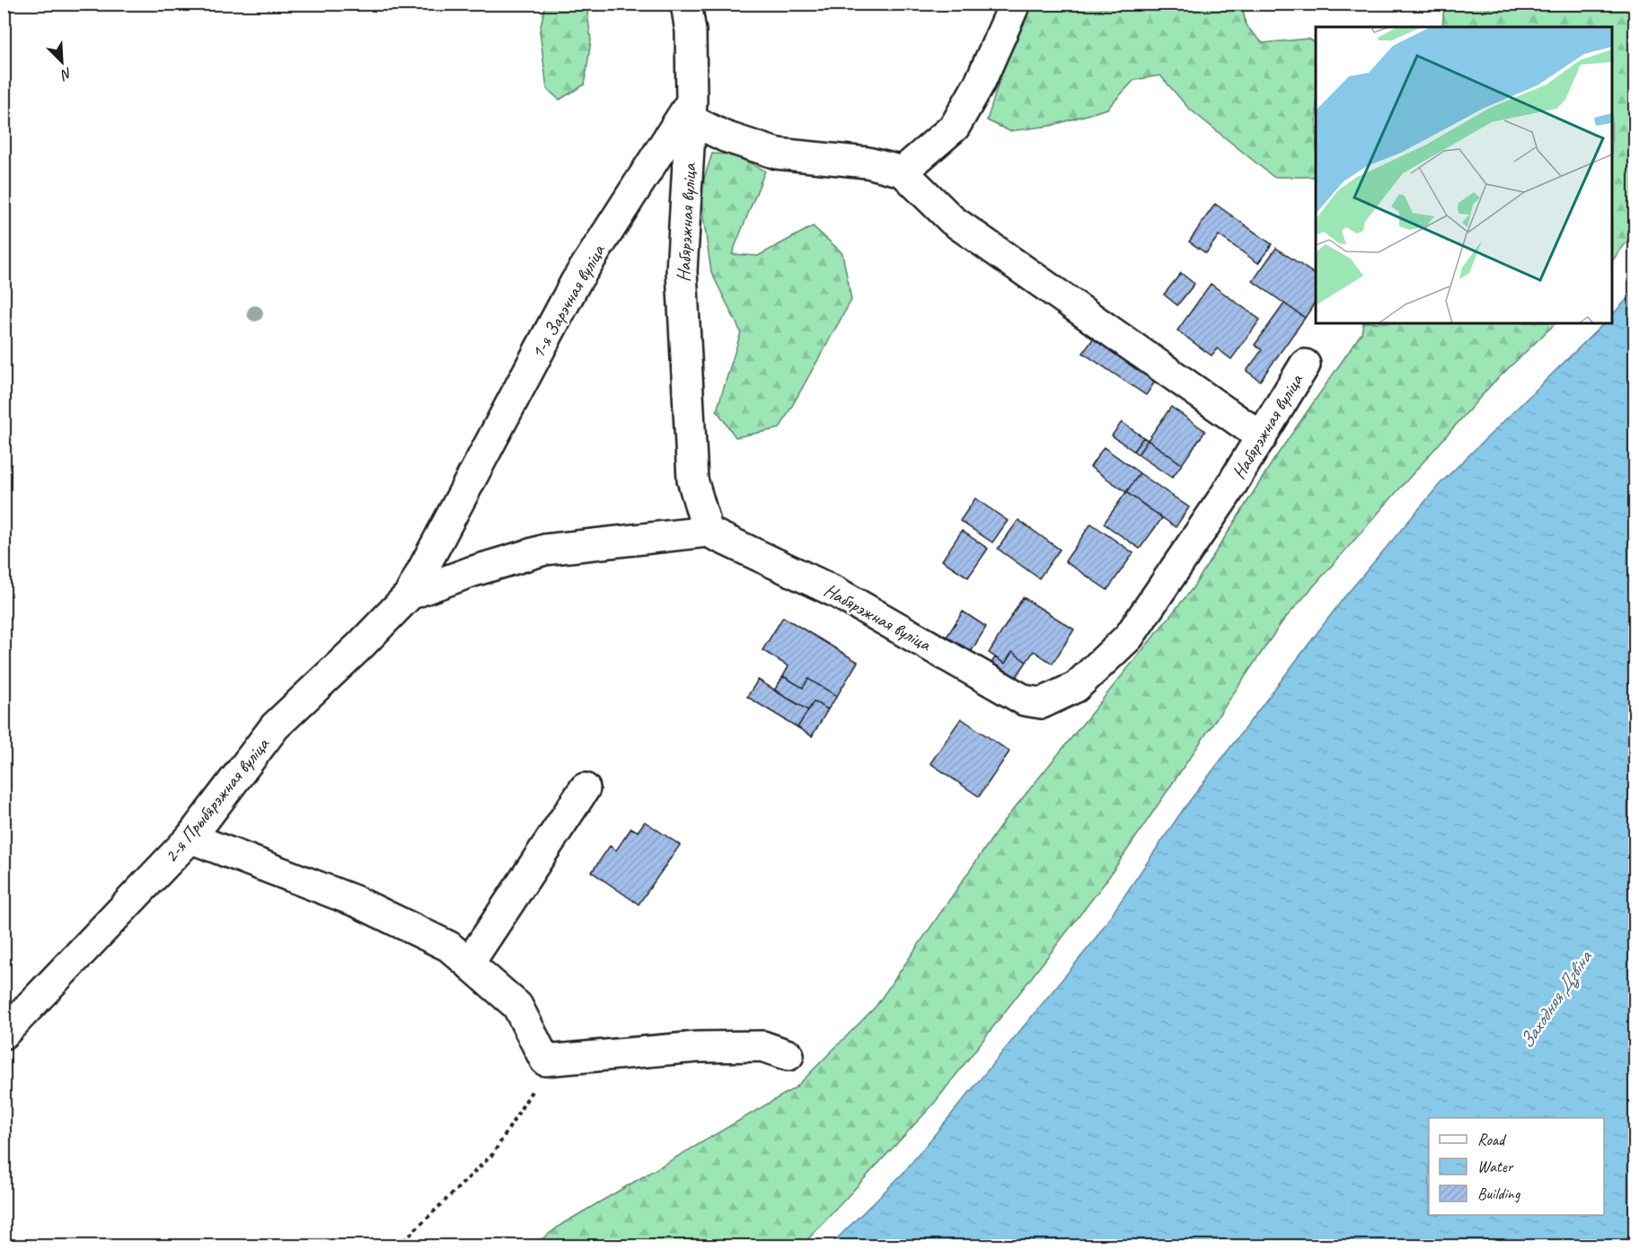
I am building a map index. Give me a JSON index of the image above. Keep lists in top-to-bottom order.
{
  "streets": {
    "street": ["Набярэжная вуліца", "1-я Зарэчная вуліца", "2-я Прыбярэжная вуліца"]
  },
  "crossings": [
    ["Набярэжная вуліца", "1-я Зарэчная вуліца"],
    ["1-я Зарэчная вуліца", "2-я Прыбярэжная вуліца"]
  ],
  "water": ["Заходняя Дзвіна"],
  "legend": ["Road", "Water", "Building"],
  "north": "bottom right"
}
